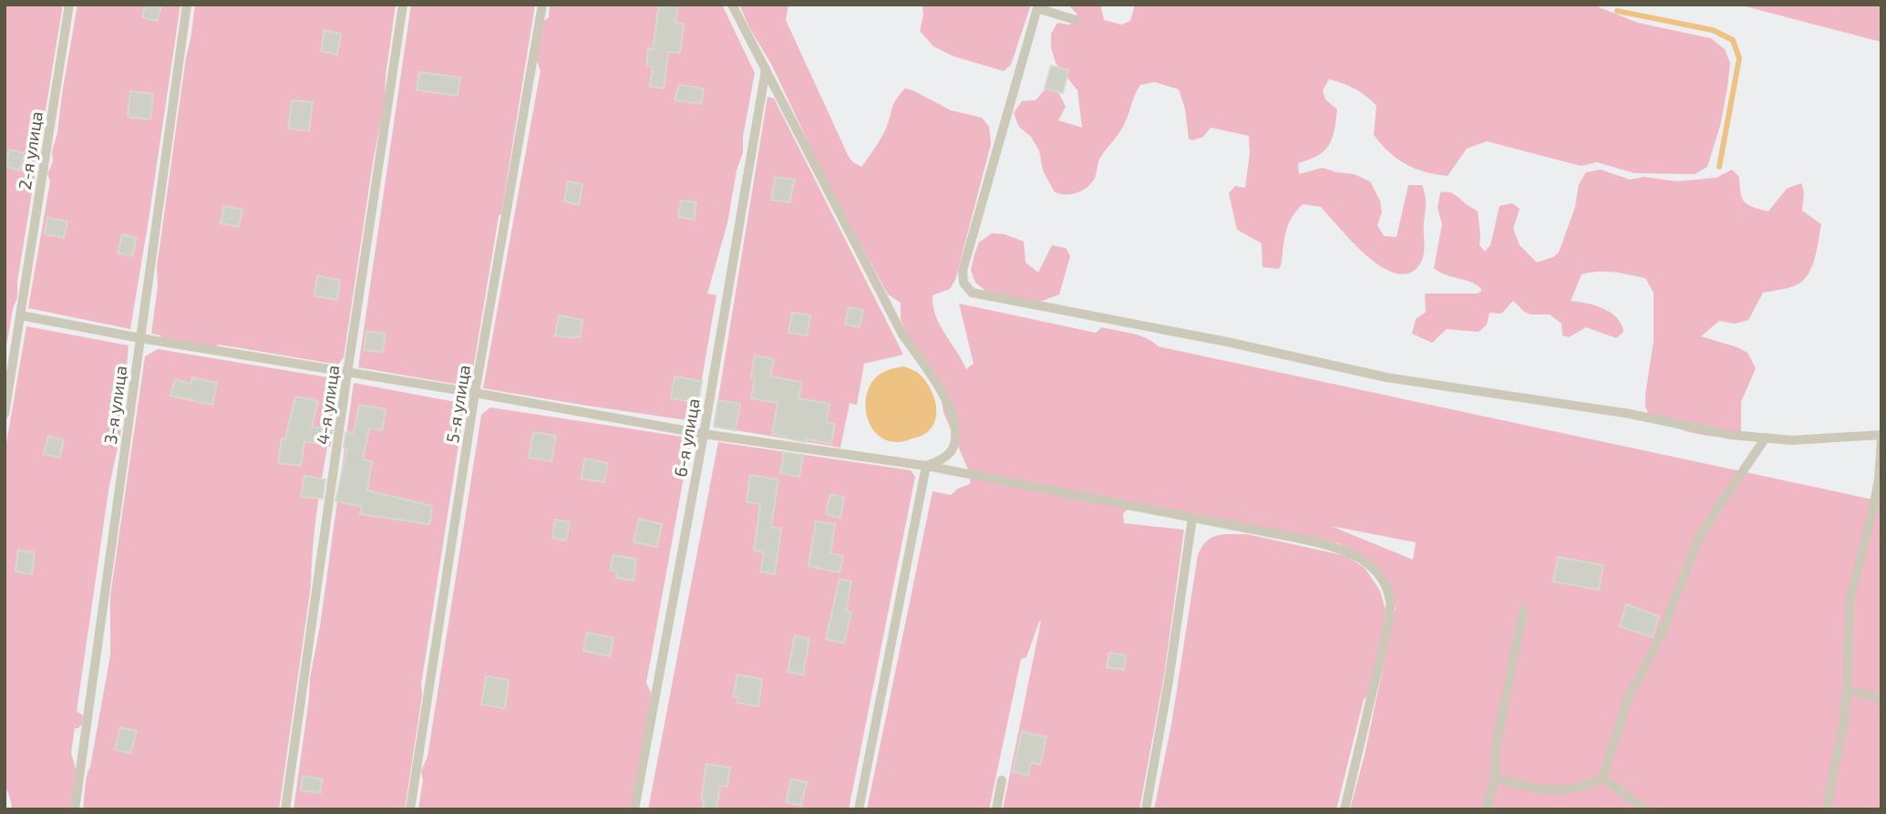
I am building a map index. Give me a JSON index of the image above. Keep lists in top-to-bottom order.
{
  "streets": {
    "lane": [
      "2-я улица",
      "5-я улица",
      "3-я улица",
      "4-я улица",
      "6-я улица"
    ]
  }
}
